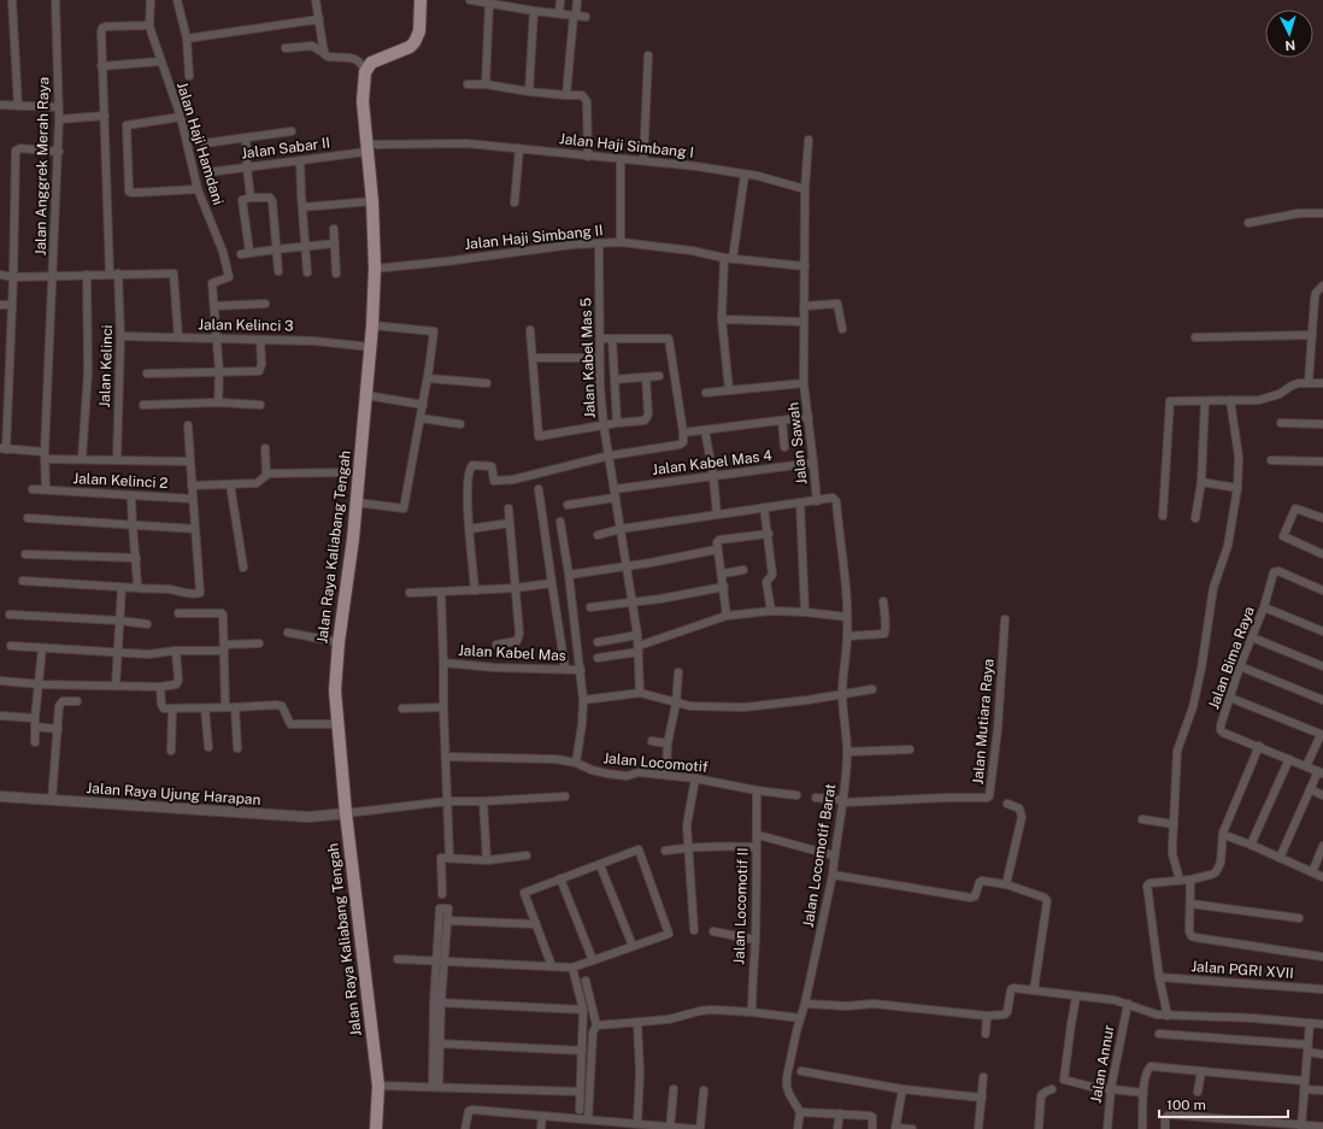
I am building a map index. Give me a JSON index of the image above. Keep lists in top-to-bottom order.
{
  "streets": {
    "main road": ["Jalan Raya Kaliabang Tengah"],
    "street": [
      "Jalan Haji Hamdani",
      "Jalan Haji Simbang I",
      "Jalan Sabar II",
      "Jalan Anggrek Merah Raya",
      "Jalan Haji Simbang II",
      "Jalan Kelinci 3",
      "Jalan Kabel Mas 5",
      "Jalan Kelinci",
      "Jalan Sawah",
      "Jalan Kabel Mas 4",
      "Jalan Kelinci 2",
      "Jalan Kabel Mas",
      "Jalan Bima Raya",
      "Jalan Mutiara Raya",
      "Jalan Locomotif",
      "Jalan Raya Ujung Harapan",
      "Jalan Locomotif Barat",
      "Jalan Locomotif II",
      "Jalan PGRI XVII",
      "Jalan Annur"
    ]
  },
  "crossings": [
    ["Jalan Haji Hamdani", "Jalan Kelinci 3"],
    ["Jalan Haji Simbang I", "Jalan Sabar II"],
    ["Jalan Haji Simbang I", "Jalan Raya Kaliabang Tengah"],
    ["Jalan Sabar II", "Jalan Raya Kaliabang Tengah"],
    ["Jalan Haji Simbang II", "Jalan Kabel Mas 5"],
    ["Jalan Haji Simbang II", "Jalan Raya Kaliabang Tengah"],
    ["Jalan Kelinci 3", "Jalan Kelinci"],
    ["Jalan Kelinci 3", "Jalan Raya Kaliabang Tengah"],
    ["Jalan Kabel Mas 5", "Jalan Kabel Mas 4"],
    ["Jalan Kabel Mas 5", "Jalan Locomotif Barat"],
    ["Jalan Sawah", "Jalan Kabel Mas 4"],
    ["Jalan Sawah", "Jalan Locomotif Barat"],
    ["Jalan Raya Kaliabang Tengah", "Jalan Raya Ujung Harapan"],
    ["Jalan Mutiara Raya", "Jalan Locomotif Barat"]
  ],
  "scale_bar": "100 m",
  "north": "bottom"
}
